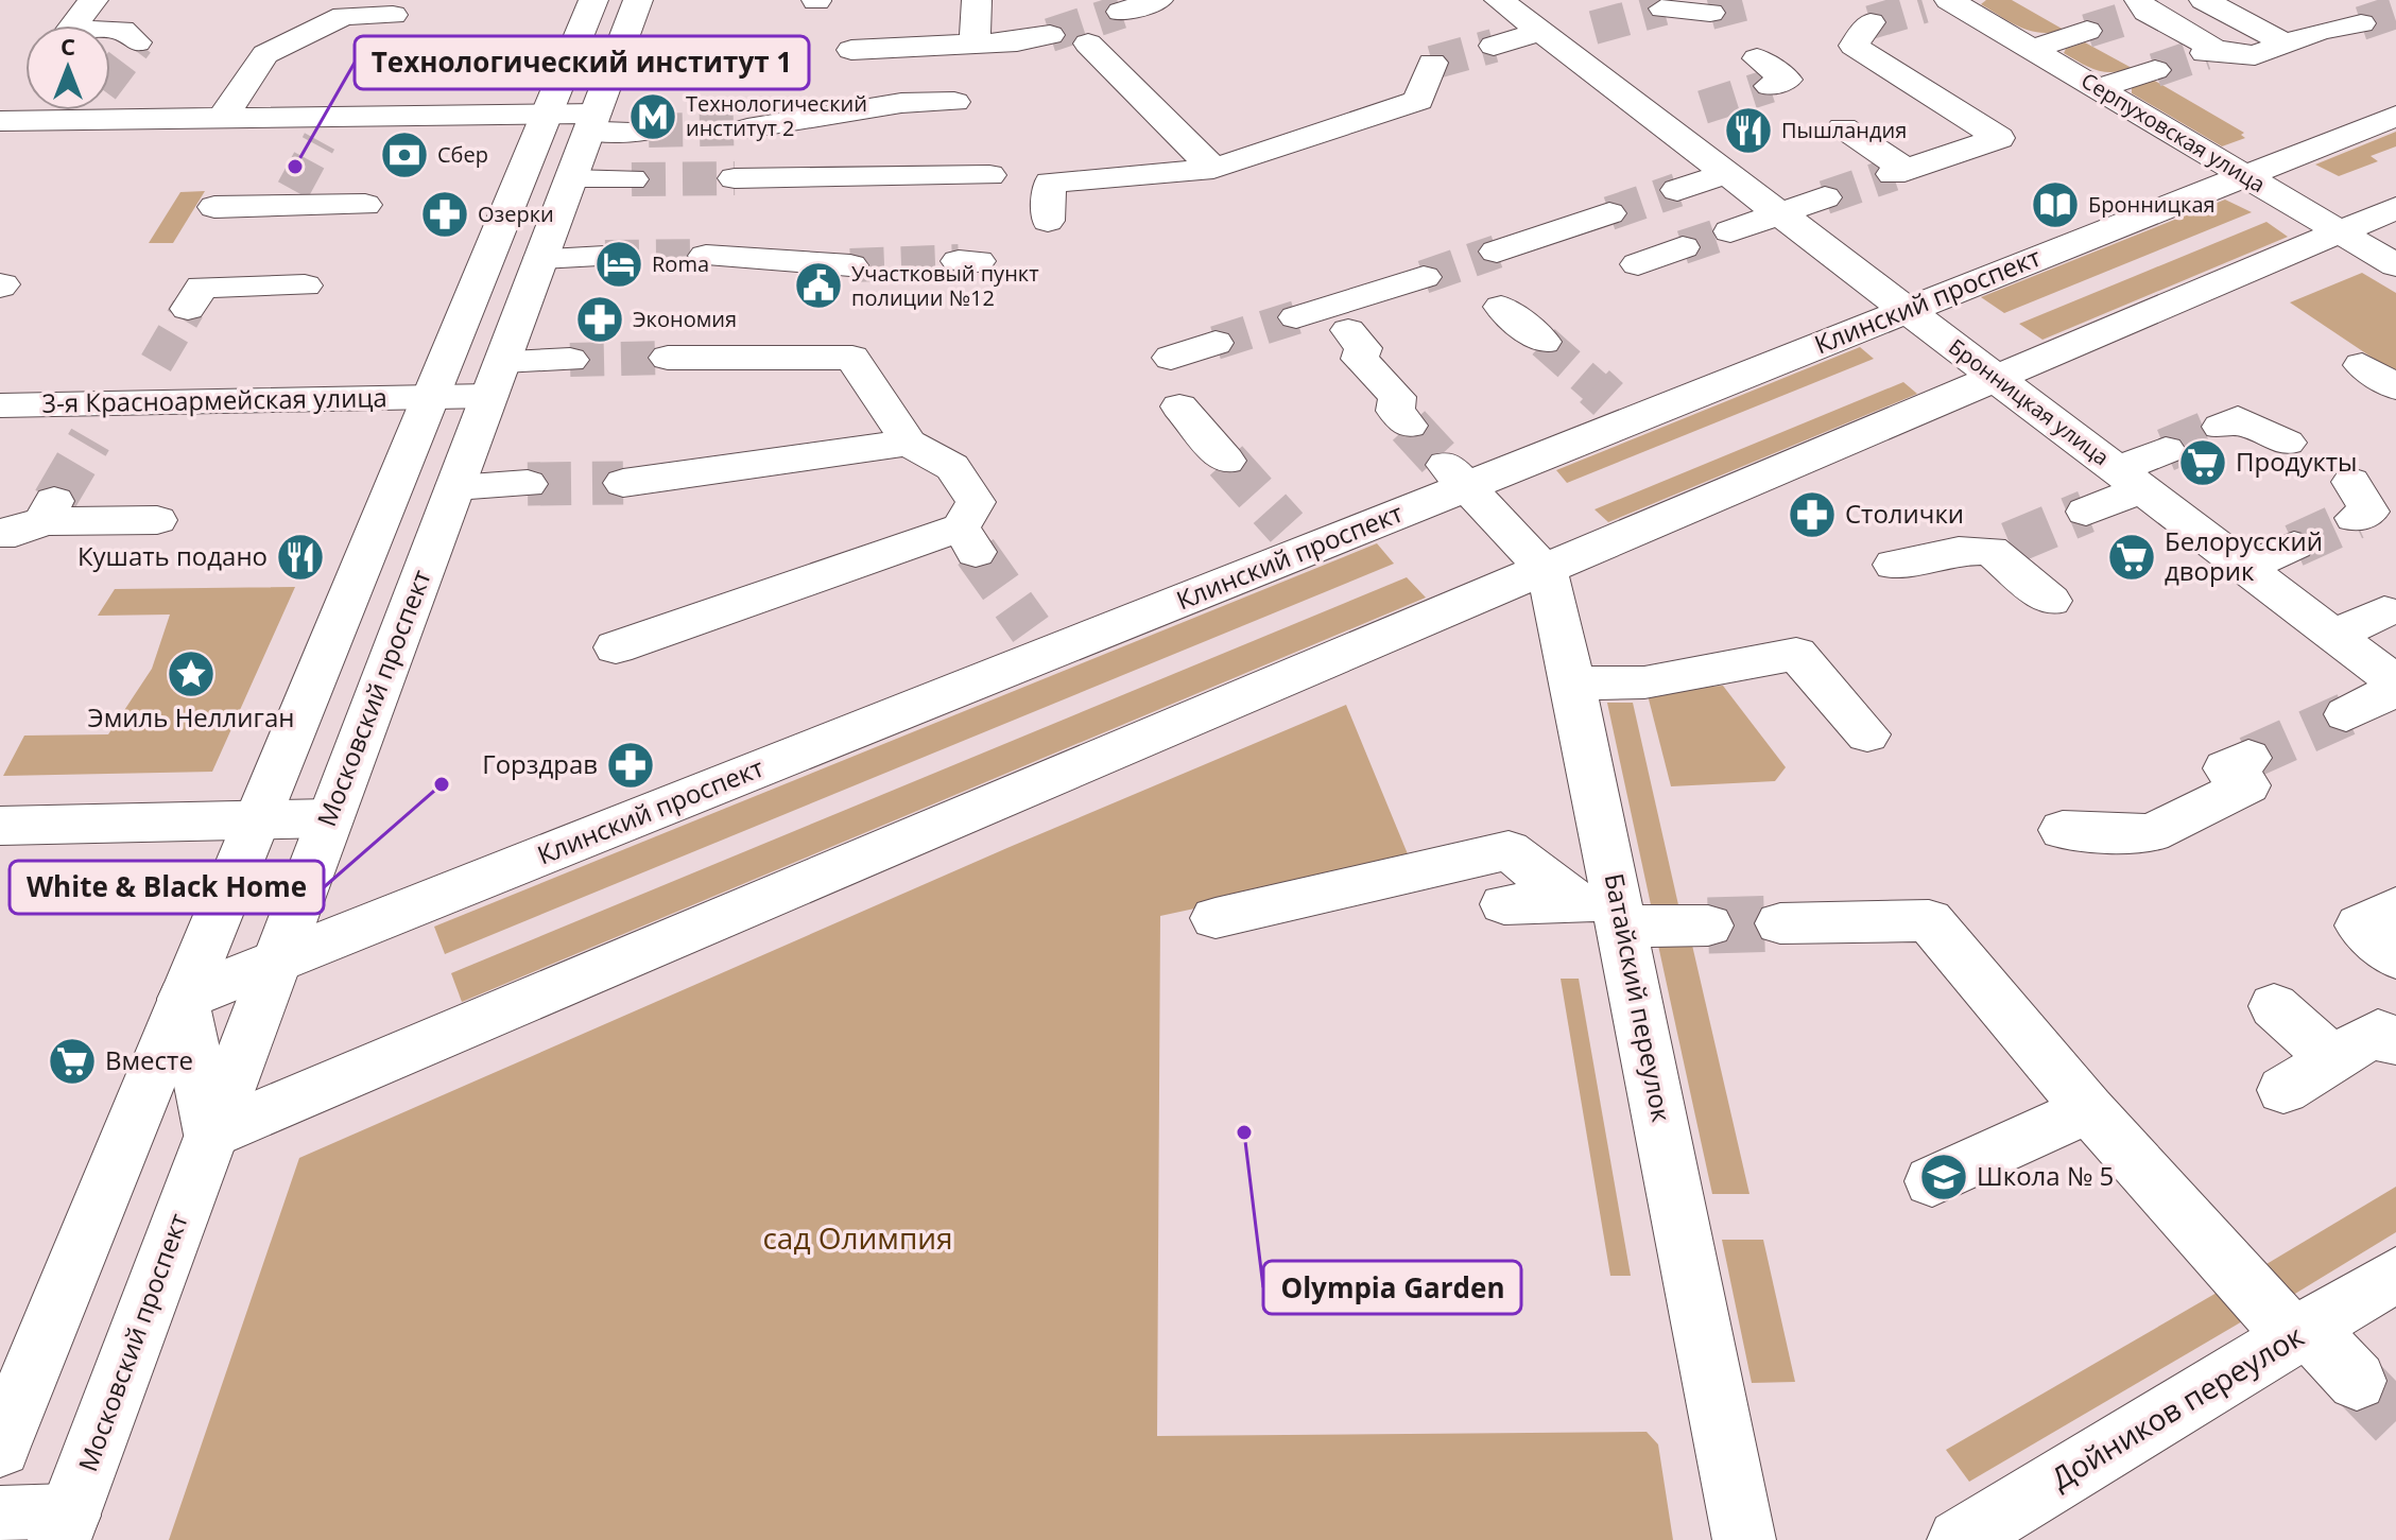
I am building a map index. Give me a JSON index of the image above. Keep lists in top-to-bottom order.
{
  "streets": {
    "street": [
      "Серпуховская улица",
      "Клинский проспект",
      "3-я Красноармейская улица",
      "Бронницкая улица",
      "Московский проспект",
      "Батайский переулок",
      "Дойников переулок"
    ]
  },
  "crossings": [
    ["Серпуховская улица", "Клинский проспект"],
    ["Клинский проспект", "Бронницкая улица"],
    ["Клинский проспект", "Московский проспект"],
    ["Клинский проспект", "Батайский переулок"],
    ["3-я Красноармейская улица", "Московский проспект"]
  ],
  "parks": ["сад Олимпия"],
  "places": {
    "metro station": ["Технологический институт 2"],
    "restaurant": ["Пышландия", "Кушать подано"],
    "bank": ["Сбер"],
    "other": ["Технологический институт 1", "White & Black Home", "Olympiа Garden"],
    "library": ["Бронницкая"],
    "pharmacy": [
      "Озерки",
      "Экономия",
      "Столички",
      "Горздрав"
    ],
    "hotel": ["Roma"],
    "public building": ["Участковый пункт полиции №12"],
    "supermarket": ["Продукты", "Белорусский дворик", "Вместе"],
    "place": ["Эмиль Неллиган"],
    "school or university": ["Школа № 5"]
  },
  "north": "top"
}
